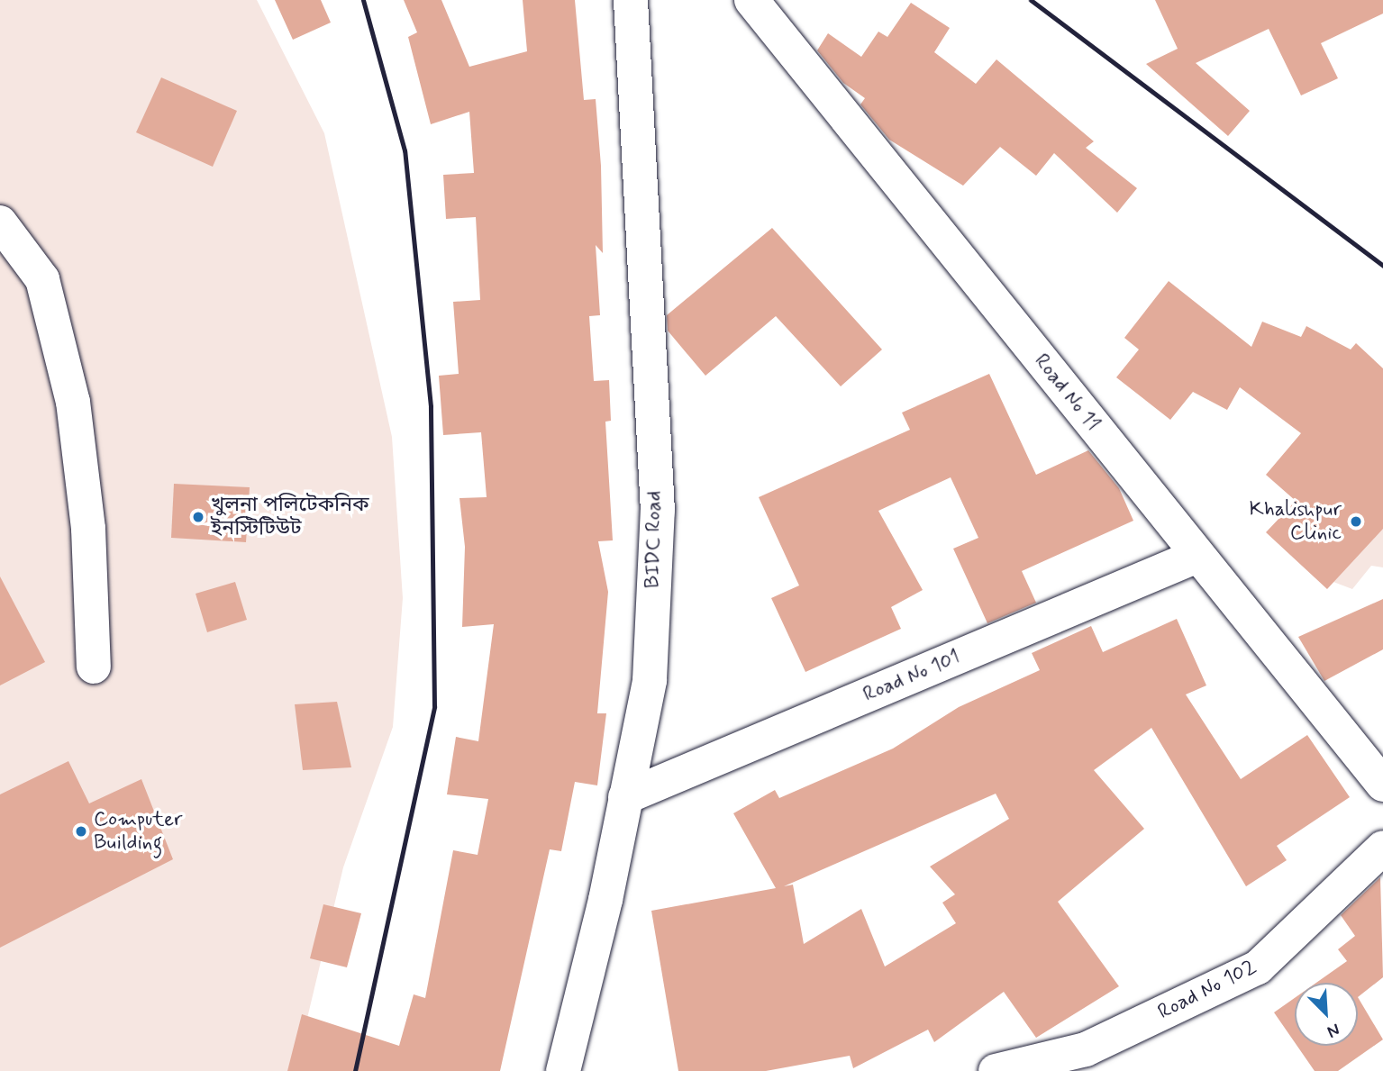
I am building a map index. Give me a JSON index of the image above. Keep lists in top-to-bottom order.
{
  "streets": {
    "street": [
      "Road No 11",
      "BIDC Road",
      "Road No 101",
      "Road No 102"
    ]
  },
  "crossings": [
    ["Road No 11", "Road No 101"],
    ["BIDC Road", "Road No 101"]
  ],
  "places": ["খুলনা পলিটেকনিক ইনস্টিটিউট", "Khalishpur Clinic", "Computer Building"],
  "north": "bottom right"
}
